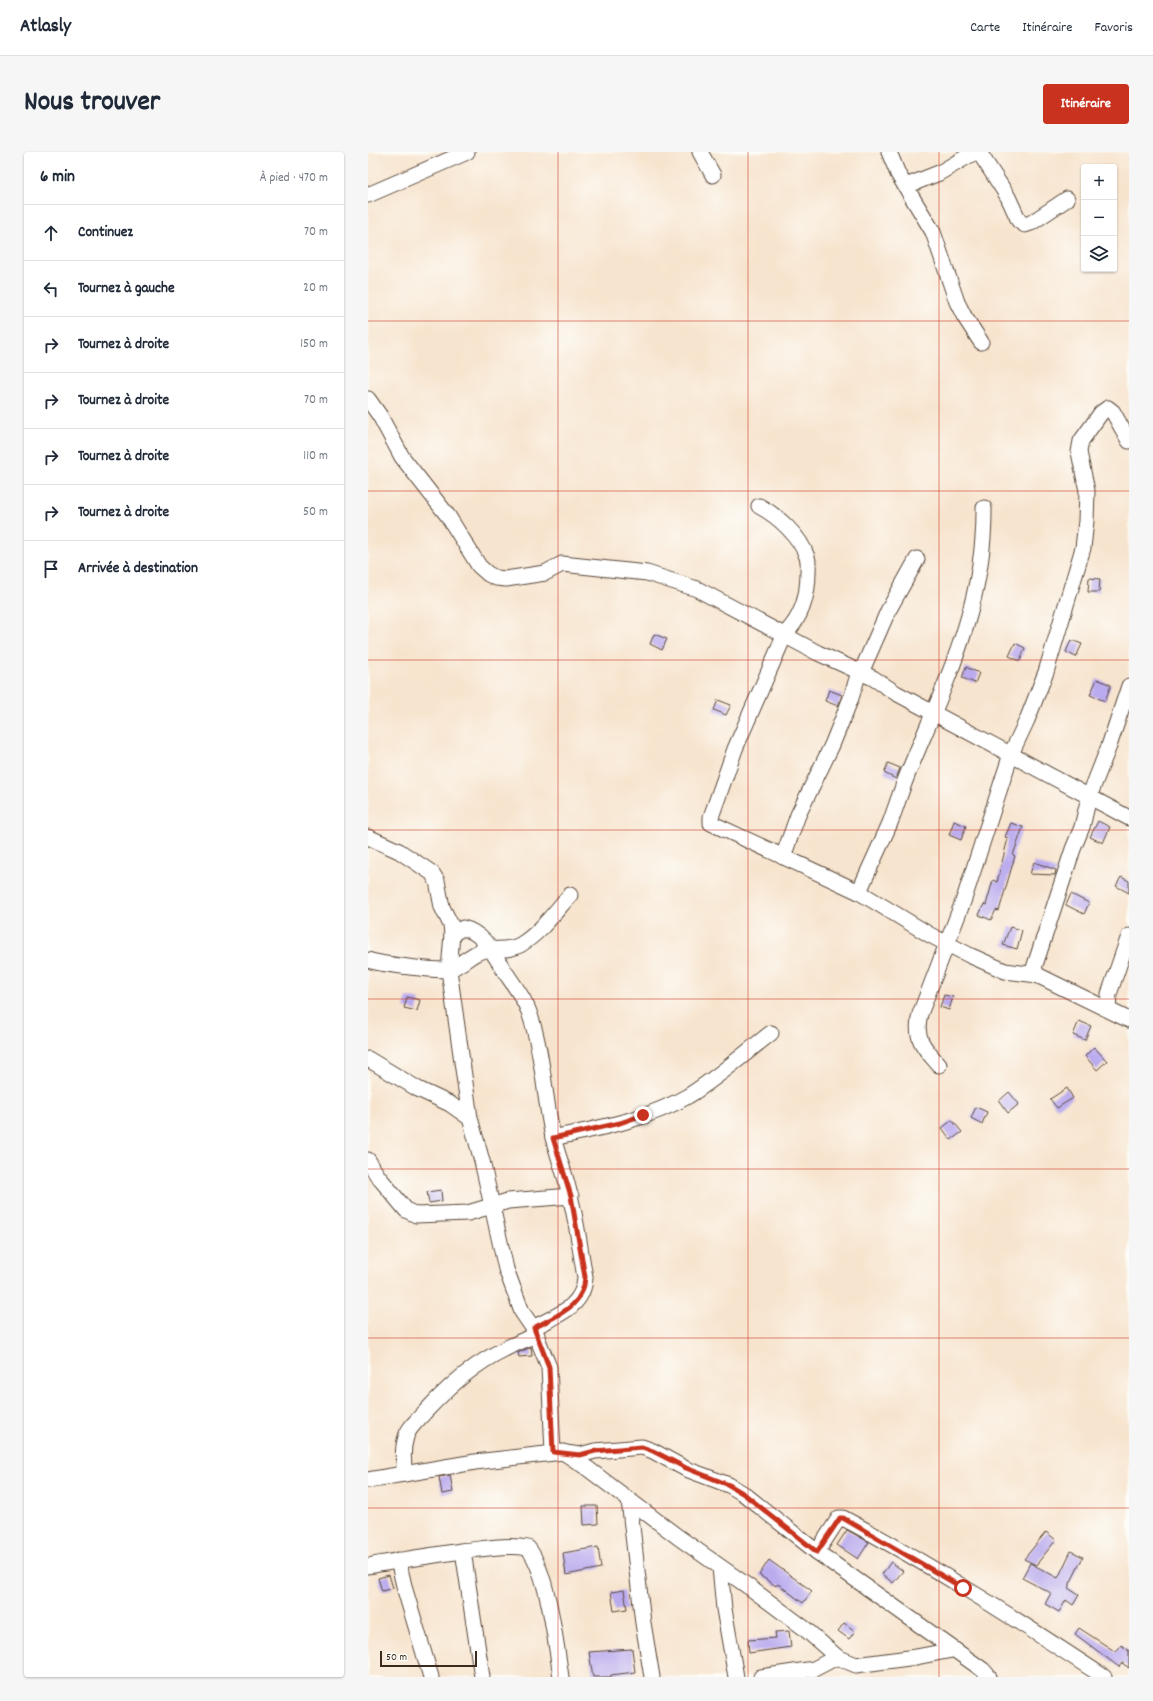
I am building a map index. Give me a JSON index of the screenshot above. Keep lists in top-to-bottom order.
{
  "scale_bar": "50 m",
  "page": {
    "header": "Atlasly",
    "nav": ["Carte", "Itinéraire", "Favoris"],
    "title": "Nous trouver",
    "buttons": "Itinéraire",
    "heading": ["6 min", "À pied · 470 m"],
    "map_buttons": ["+", "−"],
    "list": [
      ["Continuez", "70 m"],
      ["Tournez à gauche", "20 m"],
      ["Tournez à droite", "150 m"],
      ["Tournez à droite", "70 m"],
      ["Tournez à droite", "110 m"],
      ["Tournez à droite", "50 m"],
      "Arrivée à destination"
    ],
    "scale": "50 m"
  }
}
